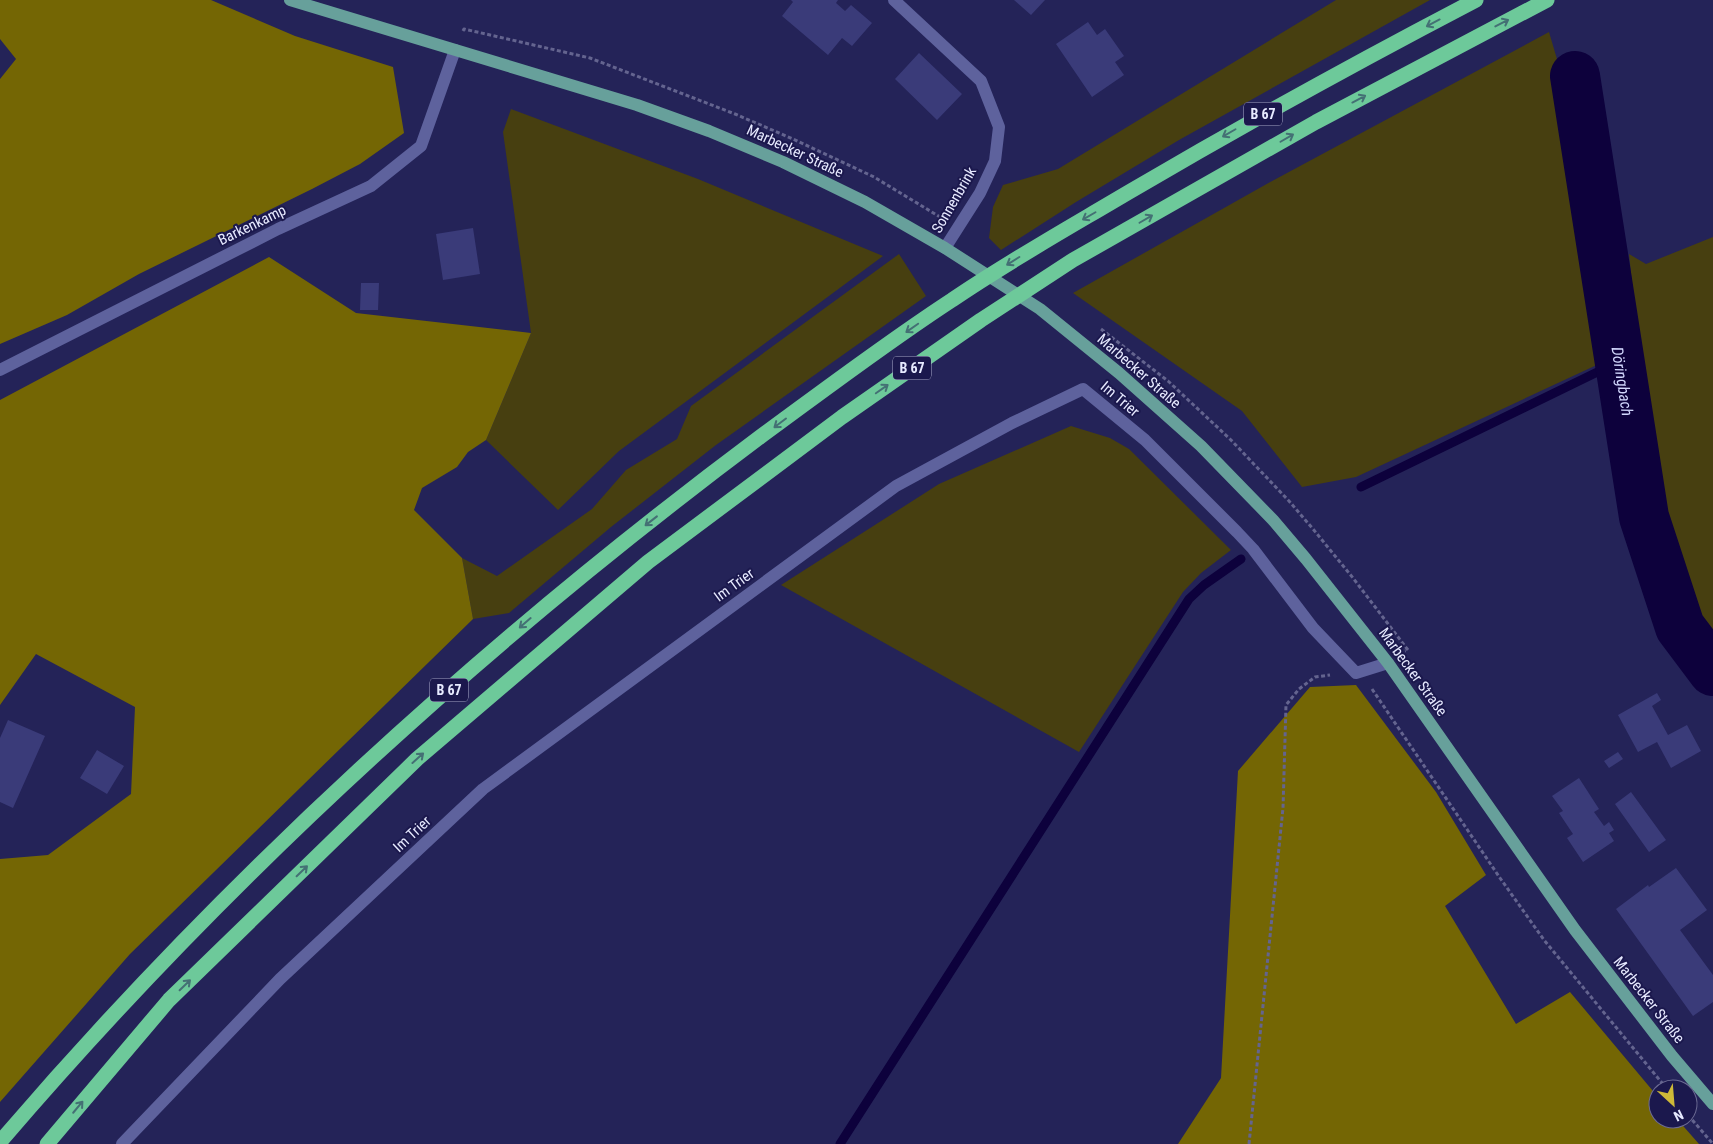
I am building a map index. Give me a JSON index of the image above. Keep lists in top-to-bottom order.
{
  "streets": {
    "highway": ["B 67"],
    "main road": ["Marbecker Straße"],
    "street": ["Sonnenbrink", "Barkenkamp", "Im Trier"]
  },
  "crossings": [
    ["Marbecker Straße", "Sonnenbrink"],
    ["Marbecker Straße", "Barkenkamp"]
  ],
  "water": ["Döringbach"],
  "north": "bottom right"
}
